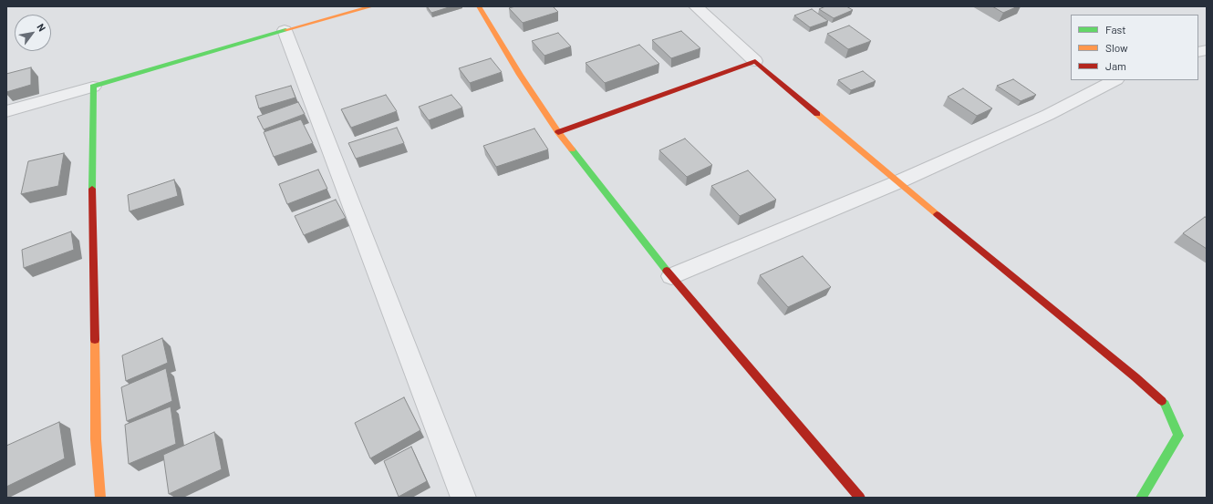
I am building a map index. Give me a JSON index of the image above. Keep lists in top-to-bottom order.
{
  "legend": ["Fast", "Slow", "Jam"],
  "north": "top right"
}
